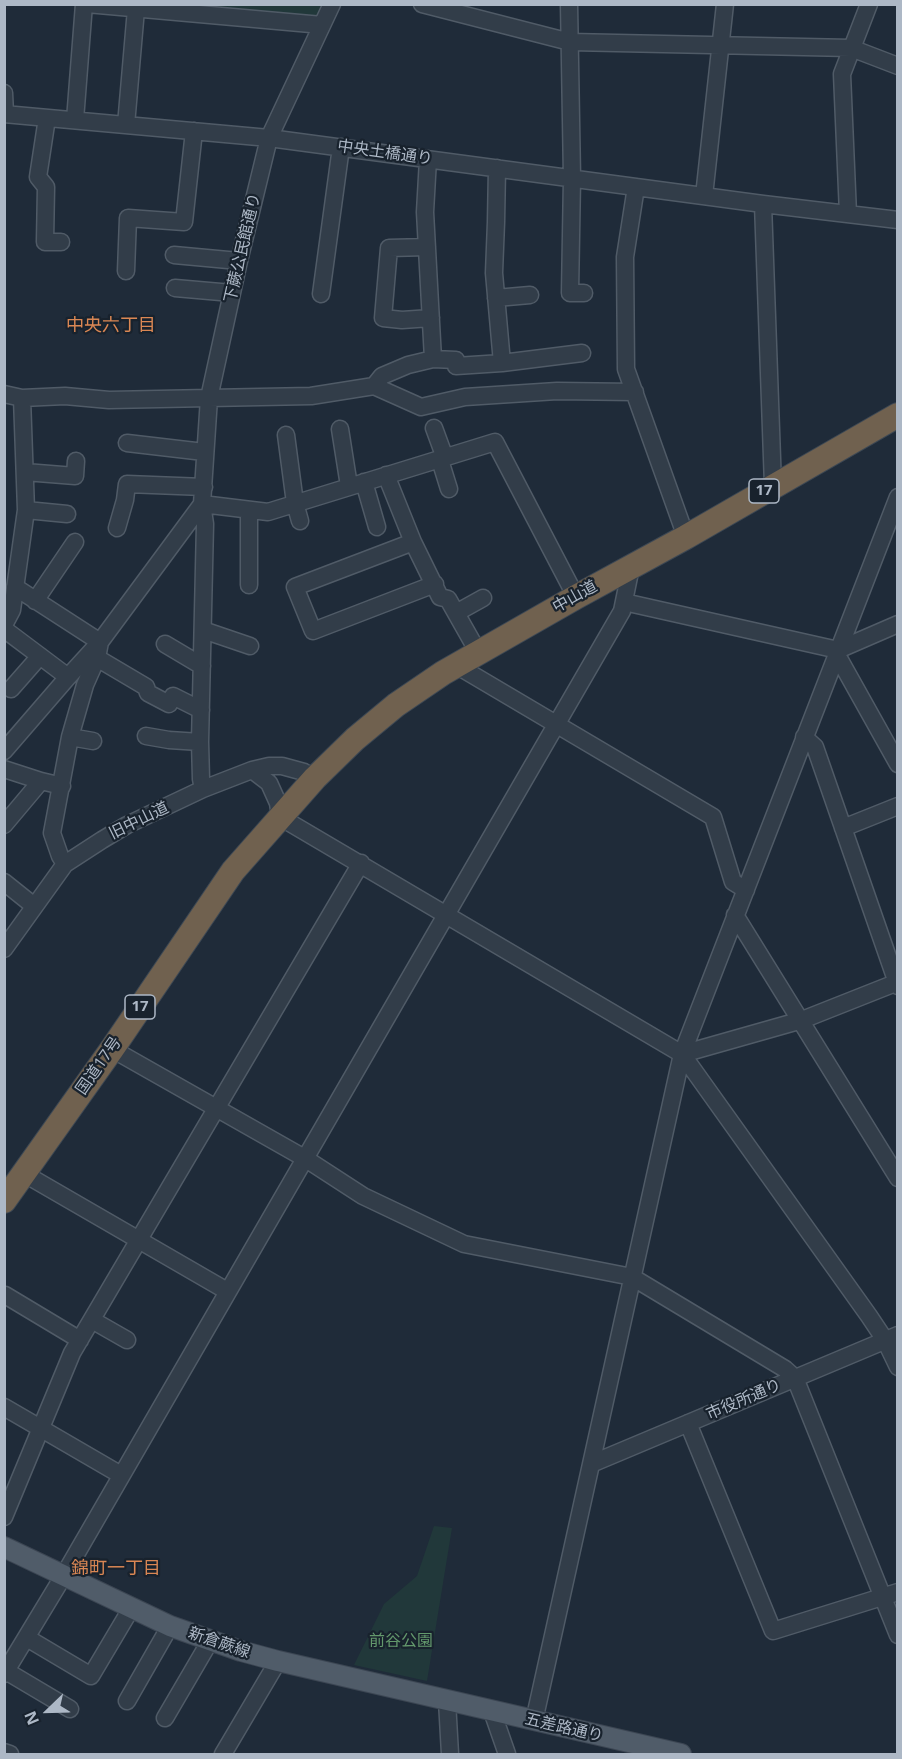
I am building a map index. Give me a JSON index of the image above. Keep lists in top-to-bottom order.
{
  "streets": {
    "highway": ["17", "中山道", "国道17号"],
    "main road": ["新倉蕨線", "五差路通り"],
    "street": [
      "中央土橋通り",
      "下蕨公民館通り",
      "旧中山道",
      "市役所通り"
    ]
  },
  "crossings": [
    ["中央土橋通り", "下蕨公民館通り"],
    ["下蕨公民館通り", "旧中山道"],
    ["中山道", "旧中山道"],
    ["中山道", "国道17号"],
    ["新倉蕨線", "五差路通り"]
  ],
  "districts": ["中央六丁目", "錦町一丁目"],
  "parks": ["前谷公園"],
  "north": "bottom left"
}
